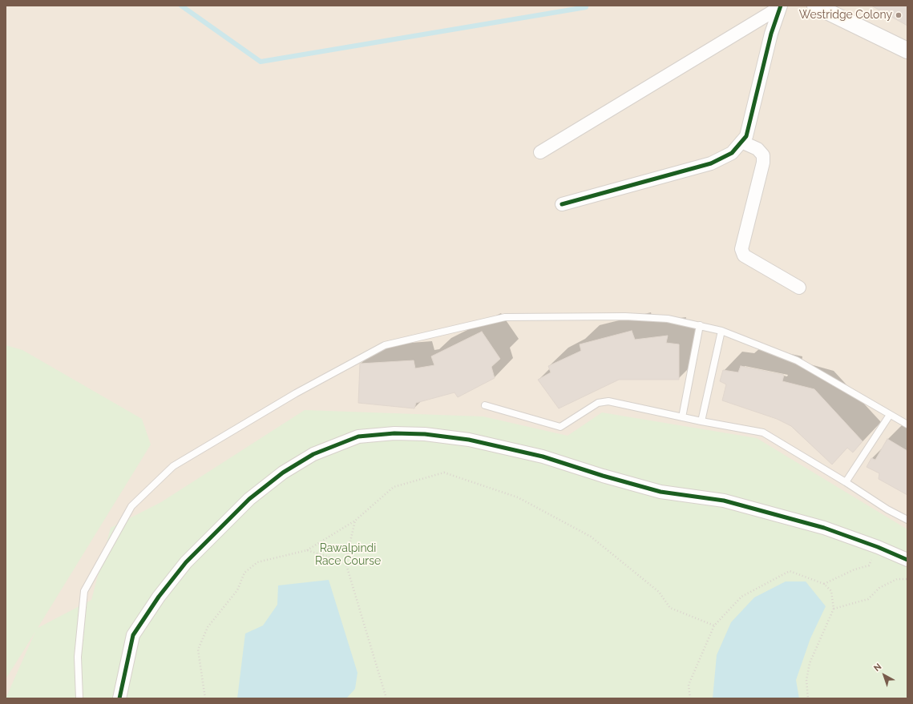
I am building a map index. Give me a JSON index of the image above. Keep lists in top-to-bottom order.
{
  "parks": ["Rawalpindi Race Course"],
  "places": ["Westridge Colony"],
  "north": "top left"
}
